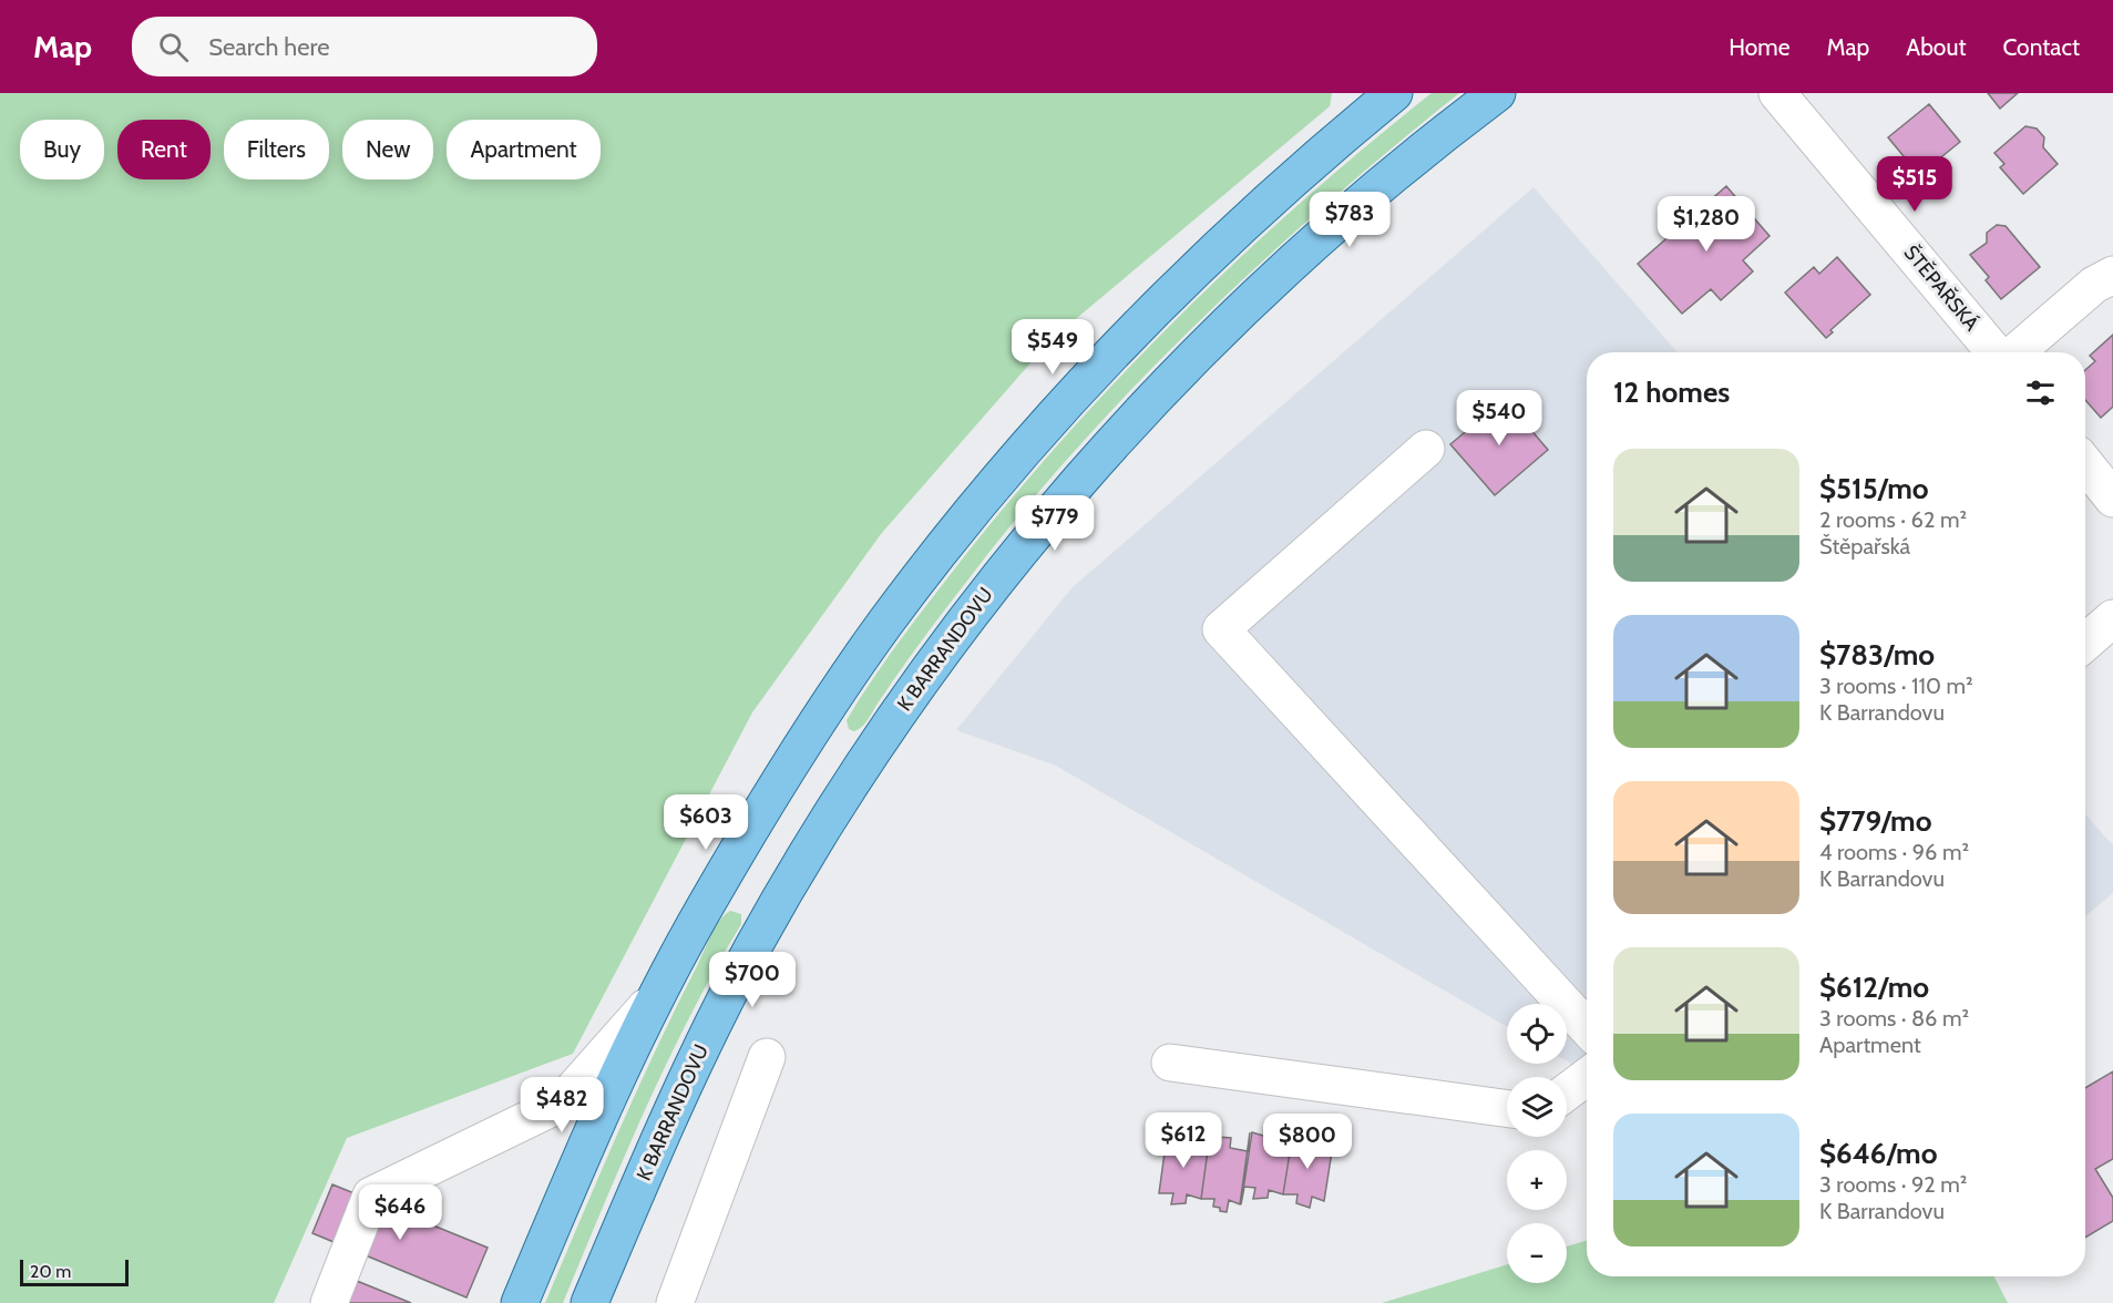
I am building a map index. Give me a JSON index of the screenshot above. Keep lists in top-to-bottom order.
{
  "streets": {
    "main road": ["K BARRANDOVU"],
    "street": ["ŠTĚPAŘSKÁ"]
  },
  "scale_bar": "20 m",
  "page": {
    "header": "Map",
    "search": "Search here",
    "nav": [
      "Home",
      "Map",
      "About",
      "Contact"
    ],
    "chip": [
      "Buy",
      "Rent",
      "Filters",
      "New",
      "Apartment"
    ],
    "price": [
      "$515",
      "$783",
      "$1,280",
      "$549",
      "$540",
      "$779",
      "$603",
      "$700",
      "$482",
      "$612",
      "$800",
      "$646"
    ],
    "heading": "12 homes",
    "list": [
      {
        "name": "$515/mo",
        "note": "2 rooms · 62 m² · Štěpařská"
      },
      {
        "name": "$783/mo",
        "note": "3 rooms · 110 m² · K Barrandovu"
      },
      {
        "name": "$779/mo",
        "note": "4 rooms · 96 m² · K Barrandovu"
      },
      {
        "name": "$612/mo",
        "note": "3 rooms · 86 m² · Apartment"
      },
      {
        "name": "$646/mo",
        "note": "3 rooms · 92 m² · K Barrandovu"
      }
    ],
    "map_buttons": ["+", "−"],
    "scale": "20 m"
  }
}
